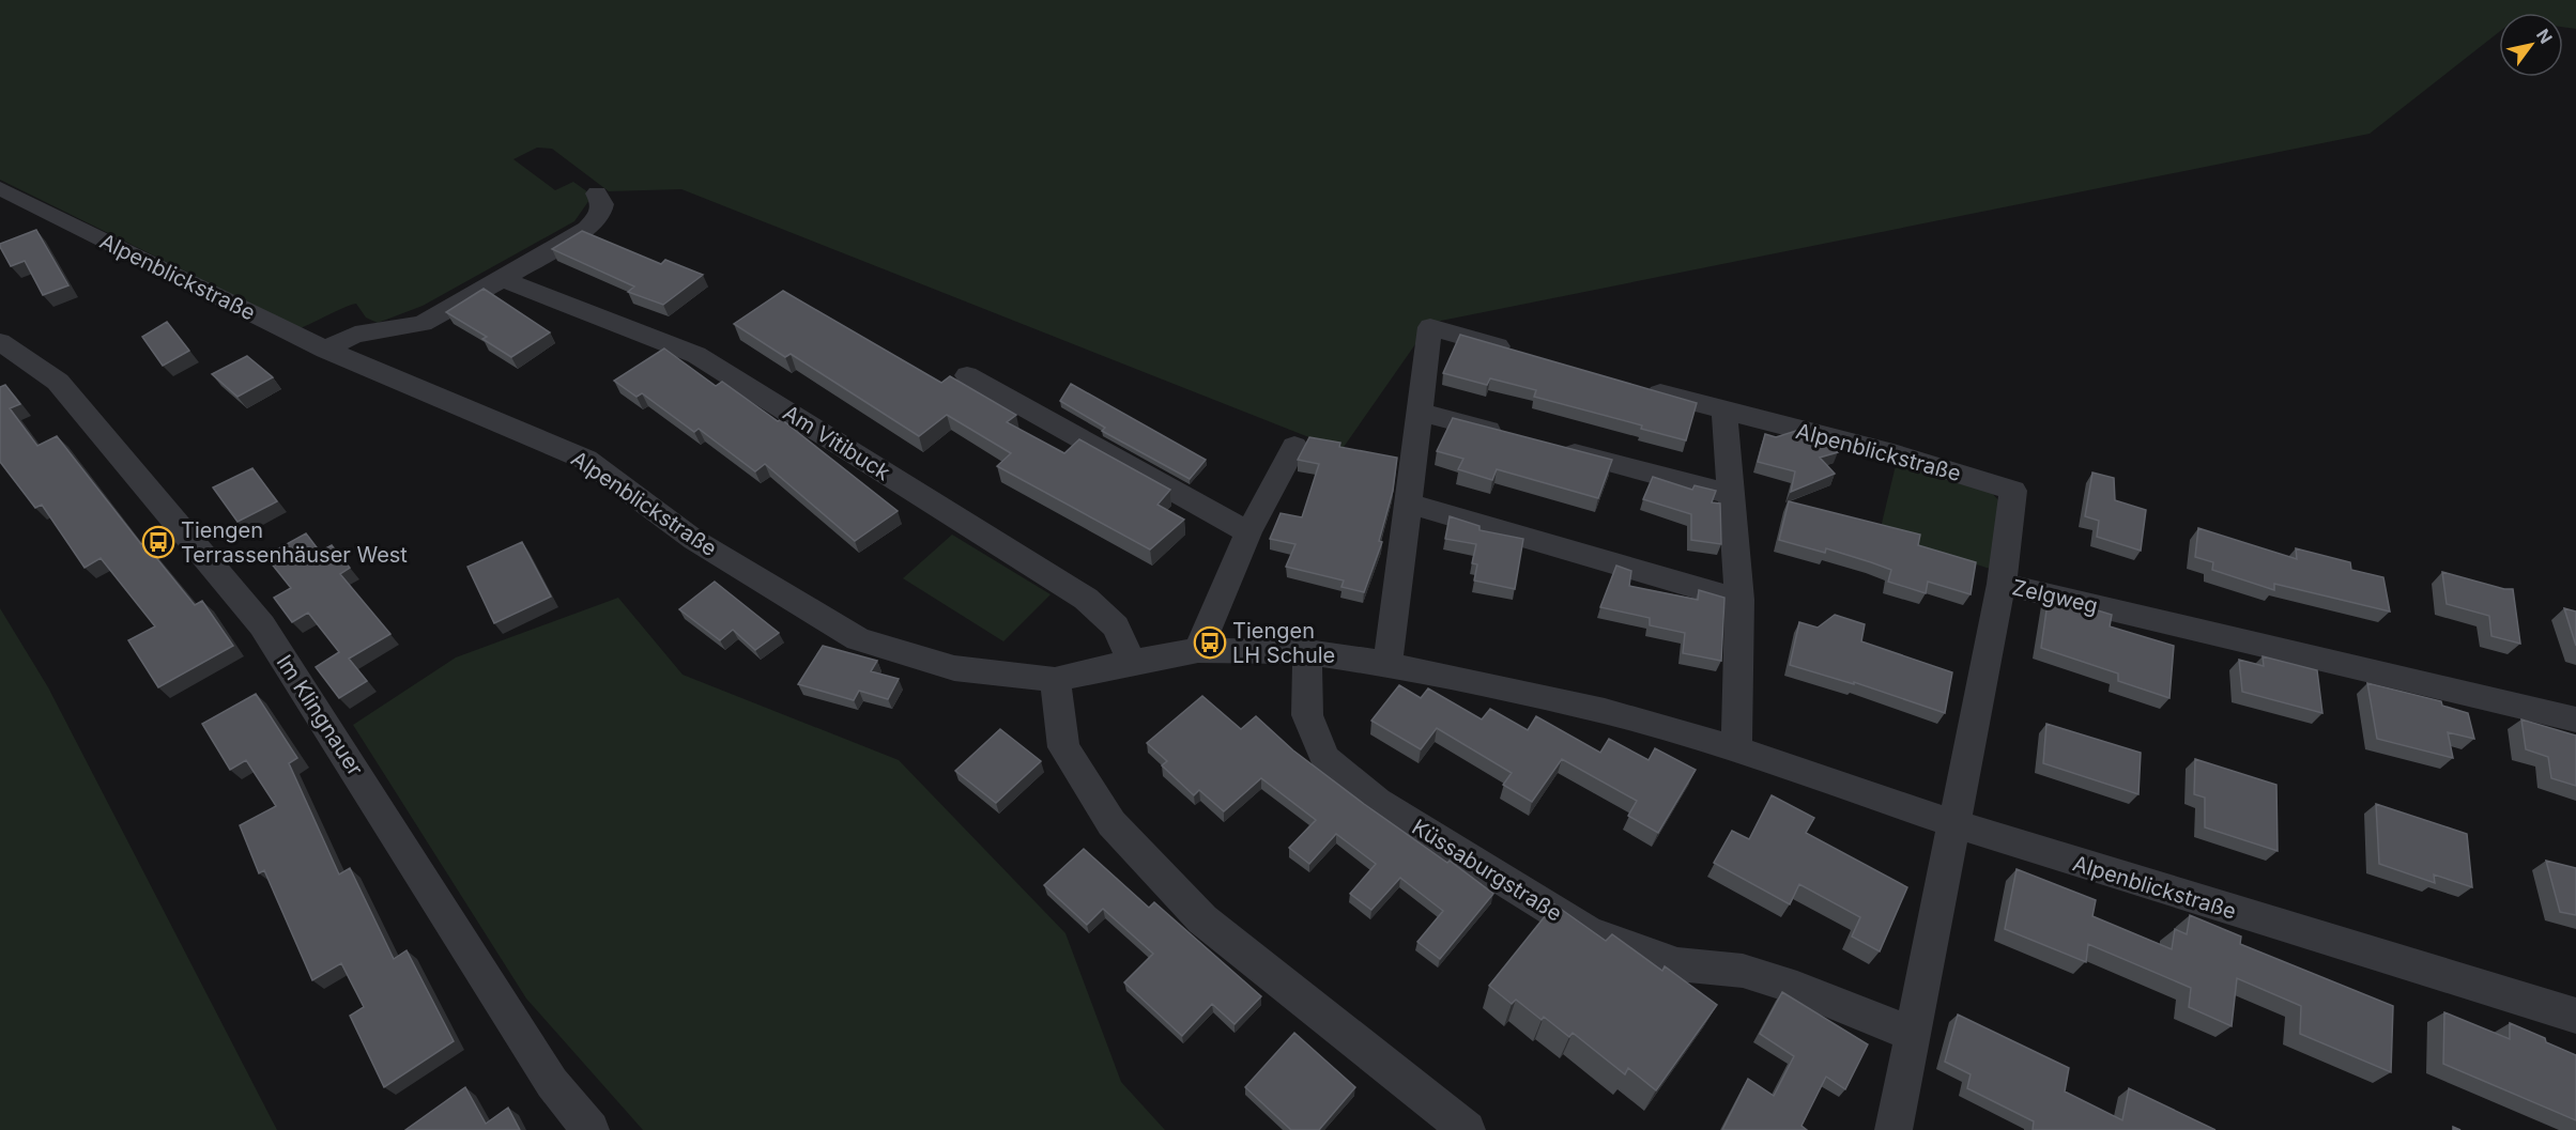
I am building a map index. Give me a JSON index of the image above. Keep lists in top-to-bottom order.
{
  "streets": {
    "street": [
      "Alpenblickstraße",
      "Am Vitibuck",
      "Zelgweg",
      "Im Klingnauer",
      "Küssaburgstraße"
    ]
  },
  "crossings": [
    ["Alpenblickstraße", "Am Vitibuck"],
    ["Alpenblickstraße", "Zelgweg"],
    ["Alpenblickstraße", "Küssaburgstraße"],
    ["Zelgweg", "Küssaburgstraße"]
  ],
  "places": {
    "bus stop": ["Tiengen Terrassenhäuser West", "Tiengen LH Schule"]
  },
  "north": "top right"
}
